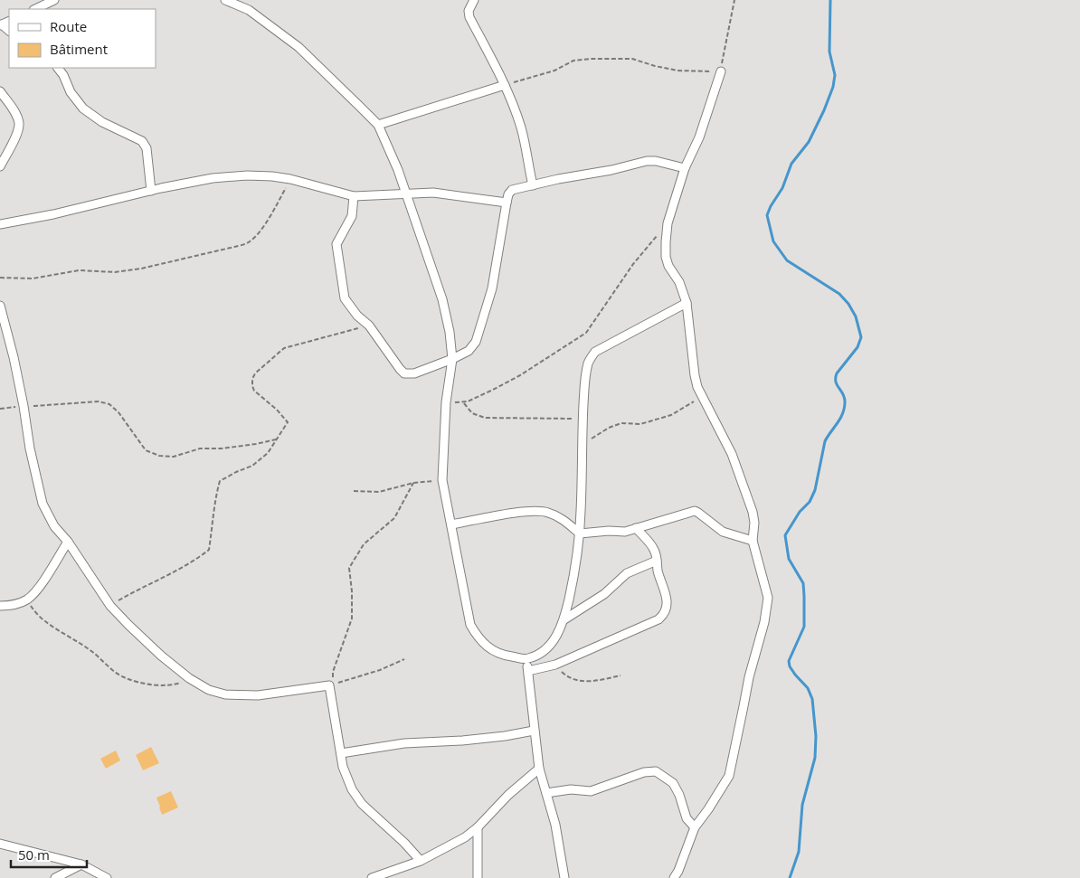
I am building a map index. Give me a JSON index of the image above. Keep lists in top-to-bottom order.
{
  "legend": ["Route", "Bâtiment"],
  "scale_bar": "50 m"
}
